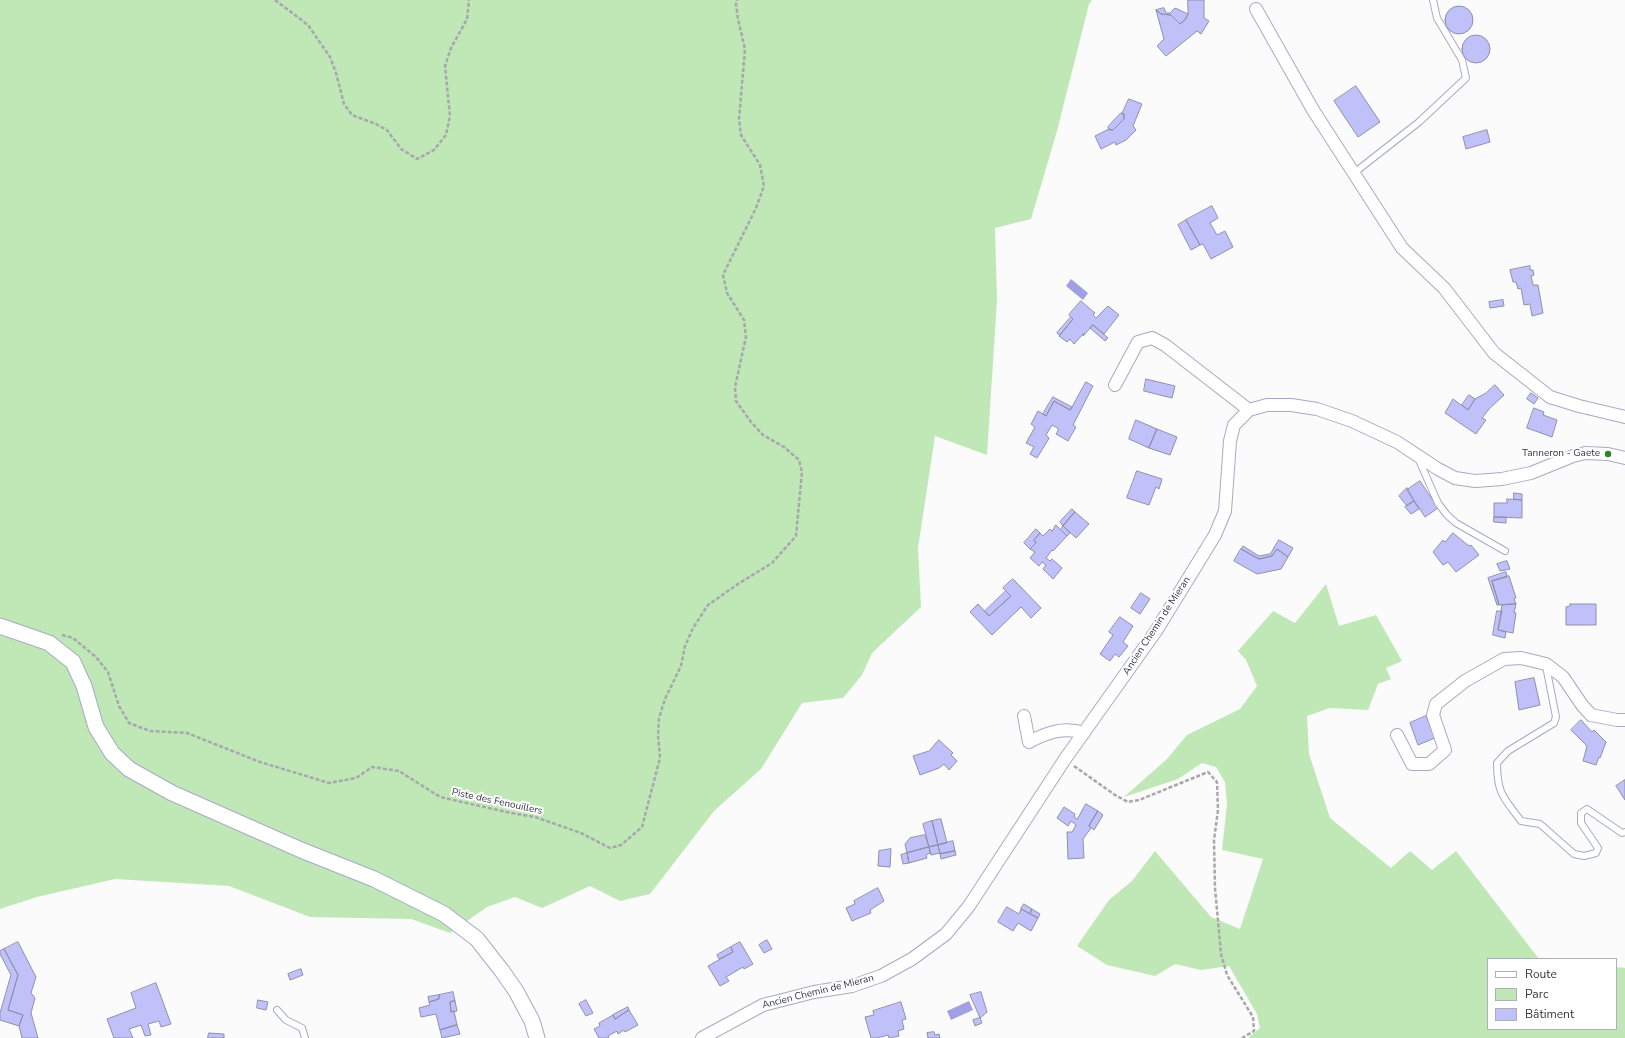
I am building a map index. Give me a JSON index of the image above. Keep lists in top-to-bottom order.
{
  "streets": {
    "street": ["Ancien Chemin de Mieran"],
    "path": ["Piste des Fenouillers"]
  },
  "places": ["Tanneron - Gaete"],
  "legend": ["Route", "Parc", "Bâtiment"]
}
